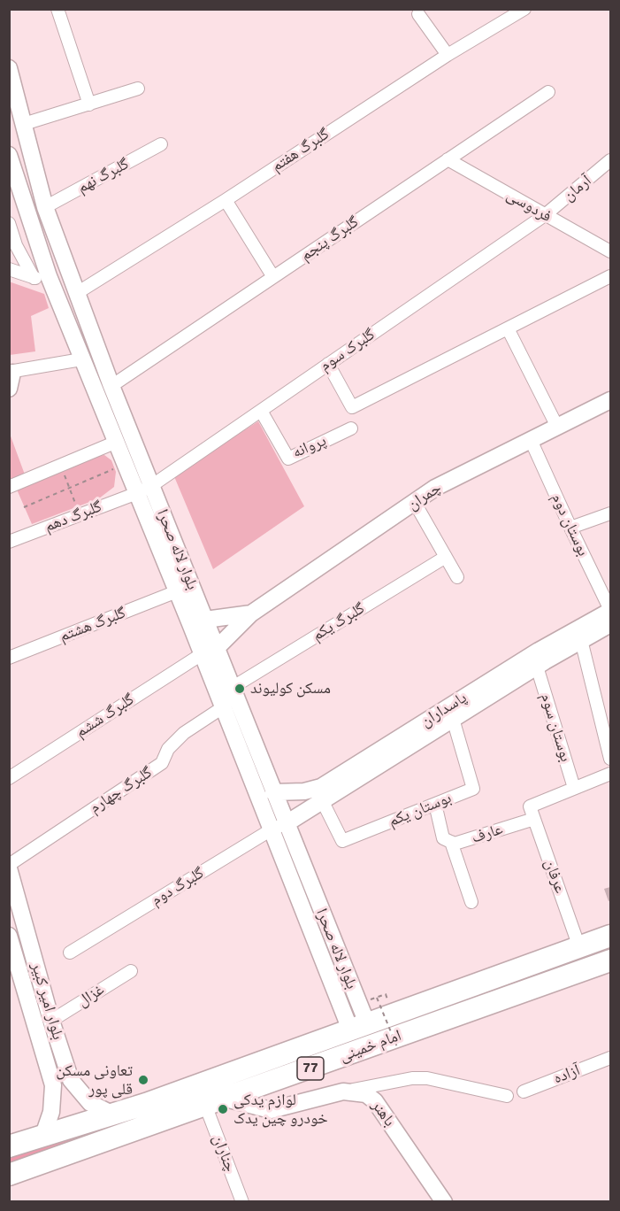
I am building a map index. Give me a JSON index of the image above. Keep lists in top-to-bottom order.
{
  "streets": {
    "highway": ["امام خمینی", "77"],
    "main road": [
      "چمران",
      "بلوار لاله صحرا",
      "پاسداران",
      "بلوار امیر کبیر",
      "باهنر"
    ],
    "street": [
      "گلبرگ هفتم",
      "گلبرگ نهم",
      "آرمان",
      "فردوسی",
      "گلبرگ پنجم",
      "گلبرک سوم",
      "پروانه",
      "گلبرگ دهم",
      "بوستان دوم",
      "گلبرگ یکم",
      "گلبرگ هشتم",
      "گلبرگ ششم",
      "بوستان سوم",
      "گلبرگ چهارم",
      "بوستان یکم",
      "عارف",
      "عرفان",
      "گلبرگ دوم",
      "غزال",
      "آزاده",
      "چناران"
    ]
  },
  "crossings": [
    ["گلبرگ هفتم", "بلوار لاله صحرا"],
    ["گلبرگ نهم", "بلوار لاله صحرا"],
    ["آرمان", "فردوسی"],
    ["آرمان", "گلبرک سوم"],
    ["فردوسی", "گلبرگ پنجم"],
    ["فردوسی", "گلبرک سوم"],
    ["گلبرگ پنجم", "بلوار لاله صحرا"],
    ["گلبرک سوم", "پروانه"],
    ["گلبرک سوم", "گلبرگ دهم"],
    ["گلبرک سوم", "بلوار لاله صحرا"],
    ["چمران", "بوستان دوم"],
    ["چمران", "بلوار لاله صحرا"],
    ["چمران", "گلبرگ ششم"],
    ["گلبرگ دهم", "بلوار لاله صحرا"],
    ["بوستان دوم", "پاسداران"],
    ["بلوار لاله صحرا", "گلبرگ یکم"],
    ["بلوار لاله صحرا", "گلبرگ هشتم"],
    ["بلوار لاله صحرا", "پاسداران"],
    ["بلوار لاله صحرا", "گلبرگ ششم"],
    ["بلوار لاله صحرا", "گلبرگ چهارم"],
    ["بلوار لاله صحرا", "گلبرگ دوم"],
    ["بلوار لاله صحرا", "امام خمینی"],
    ["پاسداران", "بوستان سوم"],
    ["پاسداران", "بوستان یکم"],
    ["پاسداران", "گلبرگ دوم"],
    ["بوستان سوم", "عرفان"],
    ["گلبرگ چهارم", "بلوار امیر کبیر"],
    ["بوستان یکم", "عارف"],
    ["عارف", "عرفان"],
    ["عرفان", "امام خمینی"],
    ["غزال", "بلوار امیر کبیر"],
    ["بلوار امیر کبیر", "امام خمینی"],
    ["امام خمینی", "باهنر"],
    ["امام خمینی", "چناران"],
    ["باهنر", "چناران"]
  ],
  "places": ["مسکن کولیوند", "تعاونی مسکن قلی پور", "لوازم یدکی خودرو چین یدک"]
}
